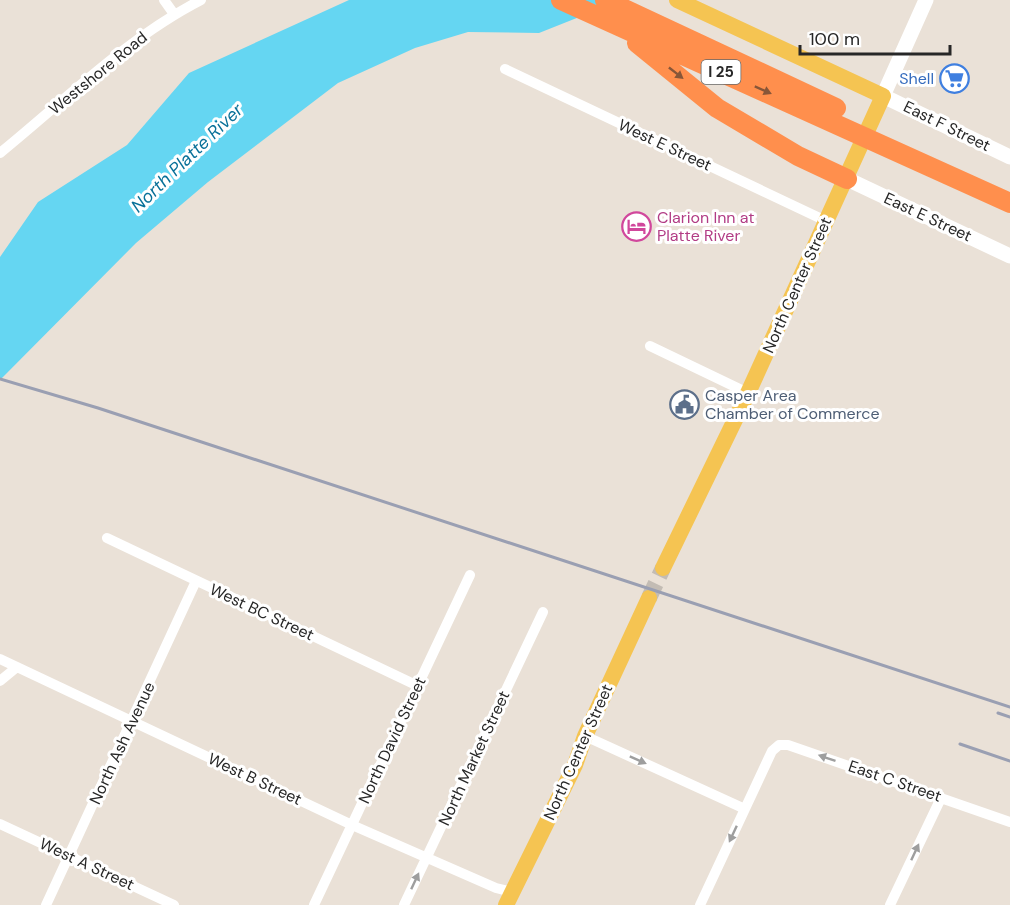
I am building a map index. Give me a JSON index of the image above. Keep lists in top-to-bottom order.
{
  "streets": {
    "highway": ["I 25"],
    "main road": ["East F Street", "East E Street", "North Center Street"],
    "street": [
      "Westshore Road",
      "West E Street",
      "West BC Street",
      "North David Street",
      "North Ash Avenue",
      "North Market Street",
      "West B Street",
      "East C Street",
      "West A Street"
    ]
  },
  "crossings": [
    ["East F Street", "North Center Street"],
    ["West E Street", "North Center Street"],
    ["East E Street", "North Center Street"],
    ["North Center Street", "West B Street"],
    ["West BC Street", "North David Street"],
    ["West BC Street", "North Ash Avenue"],
    ["North David Street", "West B Street"],
    ["North Ash Avenue", "West B Street"],
    ["North Ash Avenue", "West A Street"],
    ["North Market Street", "West B Street"]
  ],
  "one_way": ["East C Street"],
  "water": ["North Platte River"],
  "places": {
    "supermarket": ["Shell"],
    "hotel": ["Clarion Inn at Platte River"],
    "public building": ["Casper Area Chamber of Commerce"]
  },
  "scale_bar": "100 m"
}
